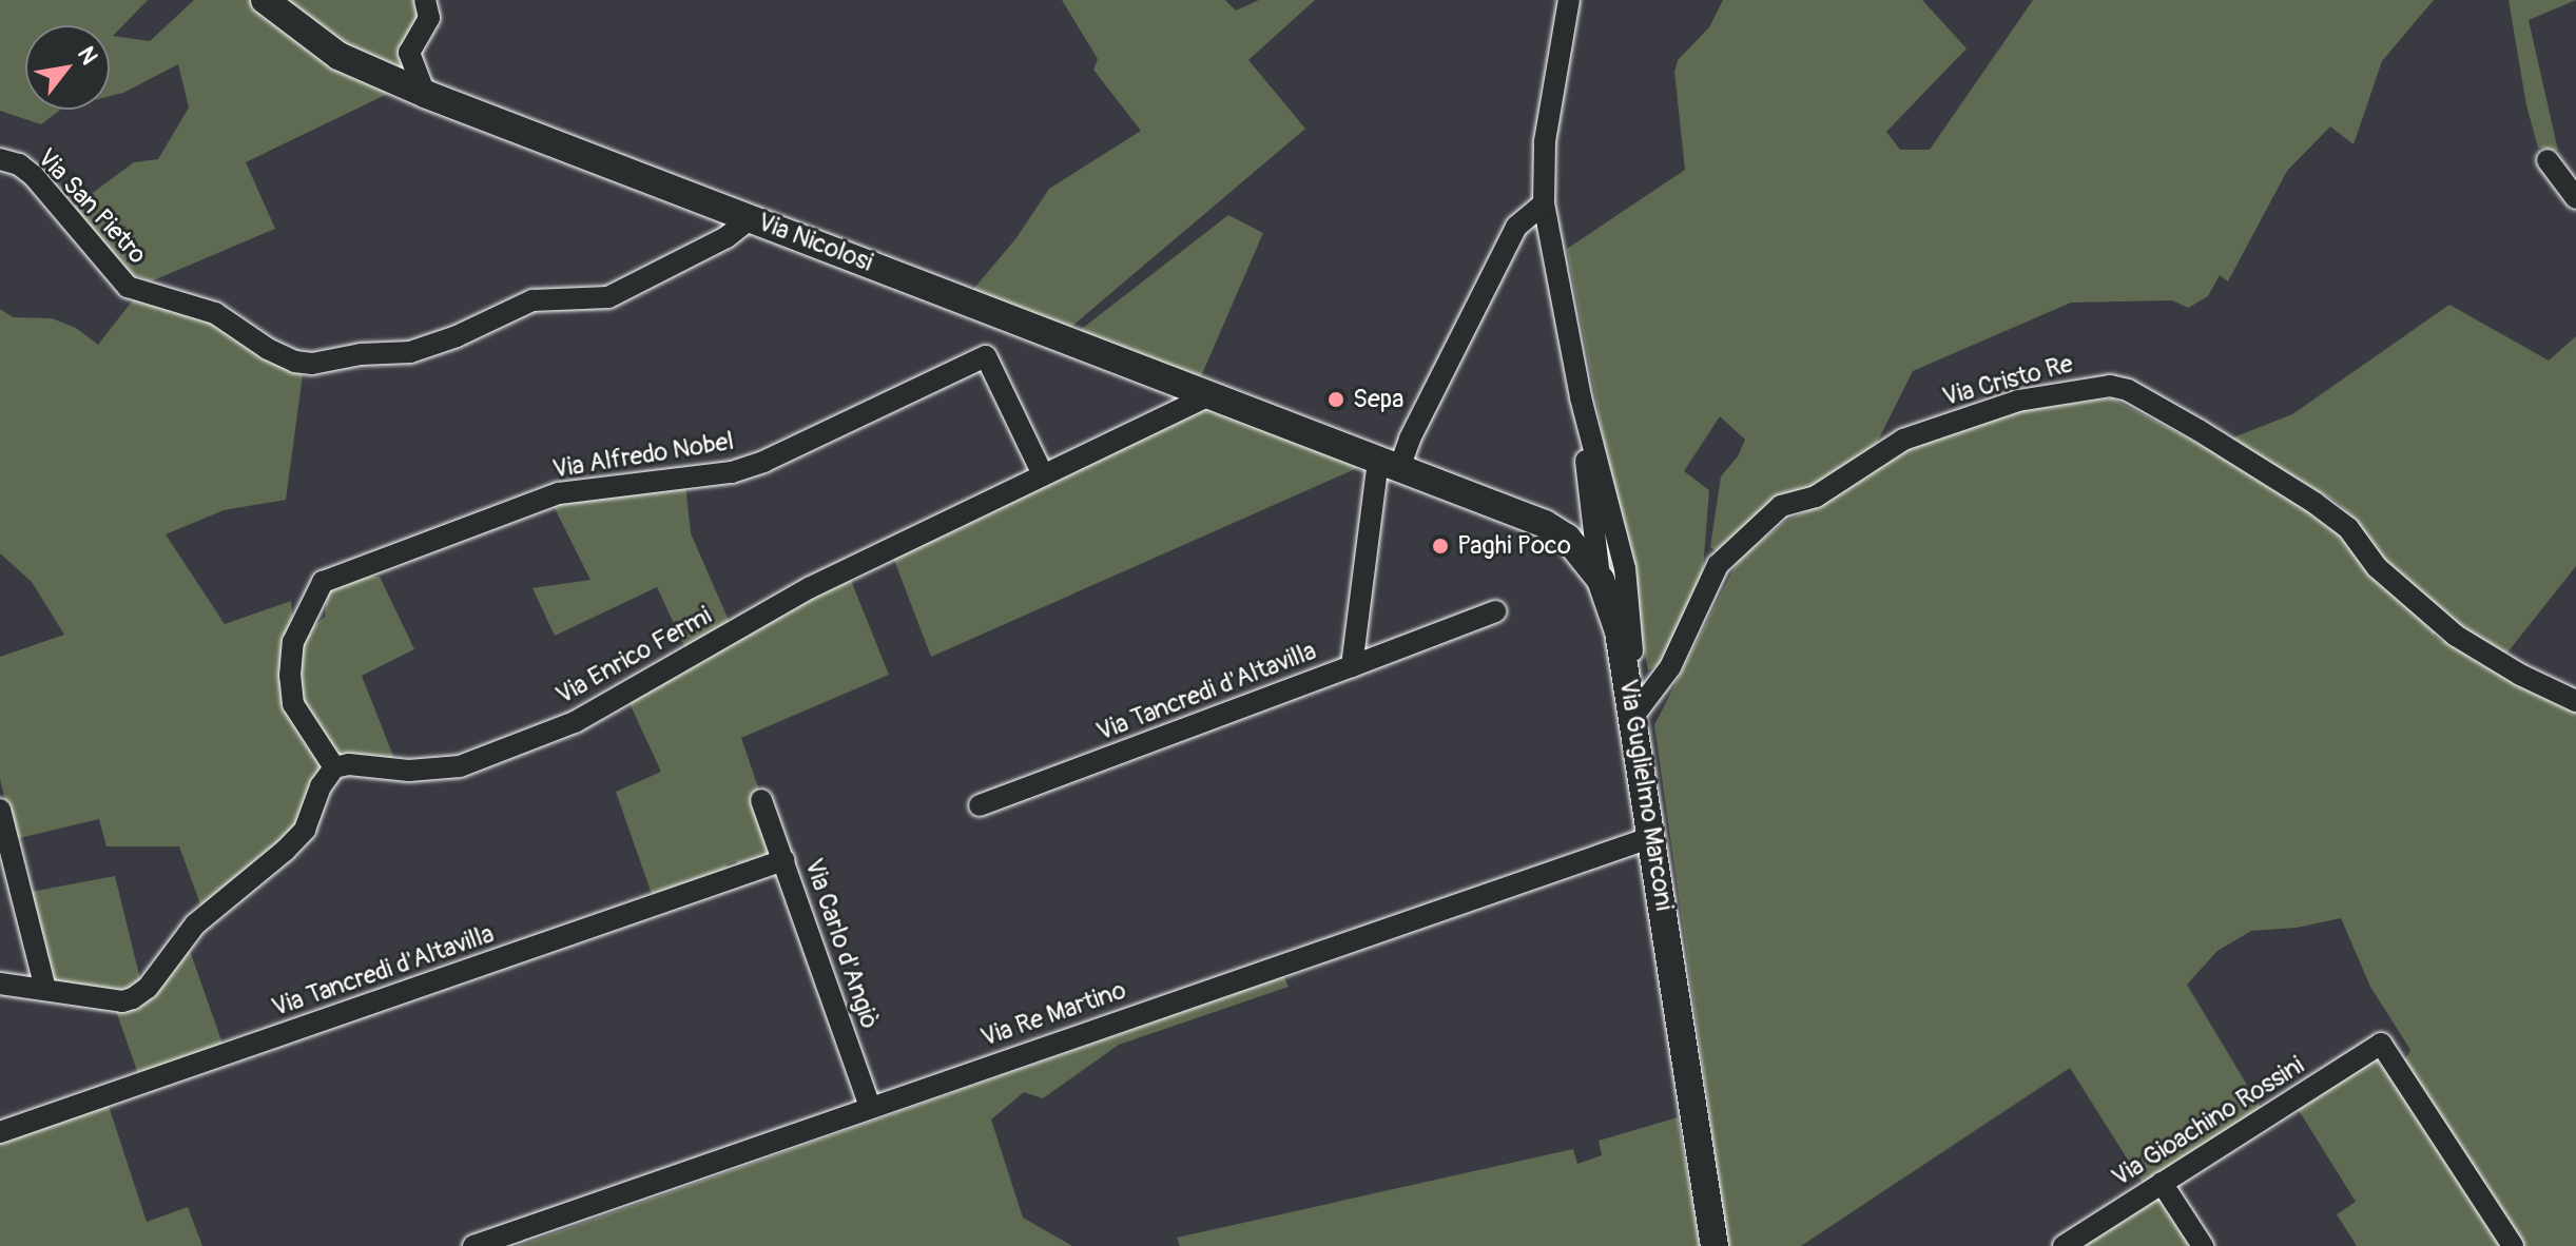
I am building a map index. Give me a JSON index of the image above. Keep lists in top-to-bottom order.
{
  "streets": {
    "main road": ["Via Nicolosi", "Via Guglielmo Marconi"],
    "street": [
      "Via San Pietro",
      "Via Cristo Re",
      "Via Alfredo Nobel",
      "Via Enrico Fermi",
      "Via Tancredi d'Altavilla",
      "Via Carlo d'Angiò",
      "Via Re Martino",
      "Via Gioachino Rossini"
    ]
  },
  "crossings": [
    ["Via San Pietro", "Via Nicolosi"],
    ["Via Nicolosi", "Via Enrico Fermi"],
    ["Via Nicolosi", "Via Tancredi d'Altavilla"],
    ["Via Nicolosi", "Via Guglielmo Marconi"],
    ["Via Cristo Re", "Via Guglielmo Marconi"],
    ["Via Alfredo Nobel", "Via Enrico Fermi"],
    ["Via Tancredi d'Altavilla", "Via Guglielmo Marconi"],
    ["Via Tancredi d'Altavilla", "Via Carlo d'Angiò"],
    ["Via Guglielmo Marconi", "Via Re Martino"],
    ["Via Carlo d'Angiò", "Via Re Martino"]
  ],
  "places": ["Sepa", "Paghi Poco"],
  "north": "top right"
}
